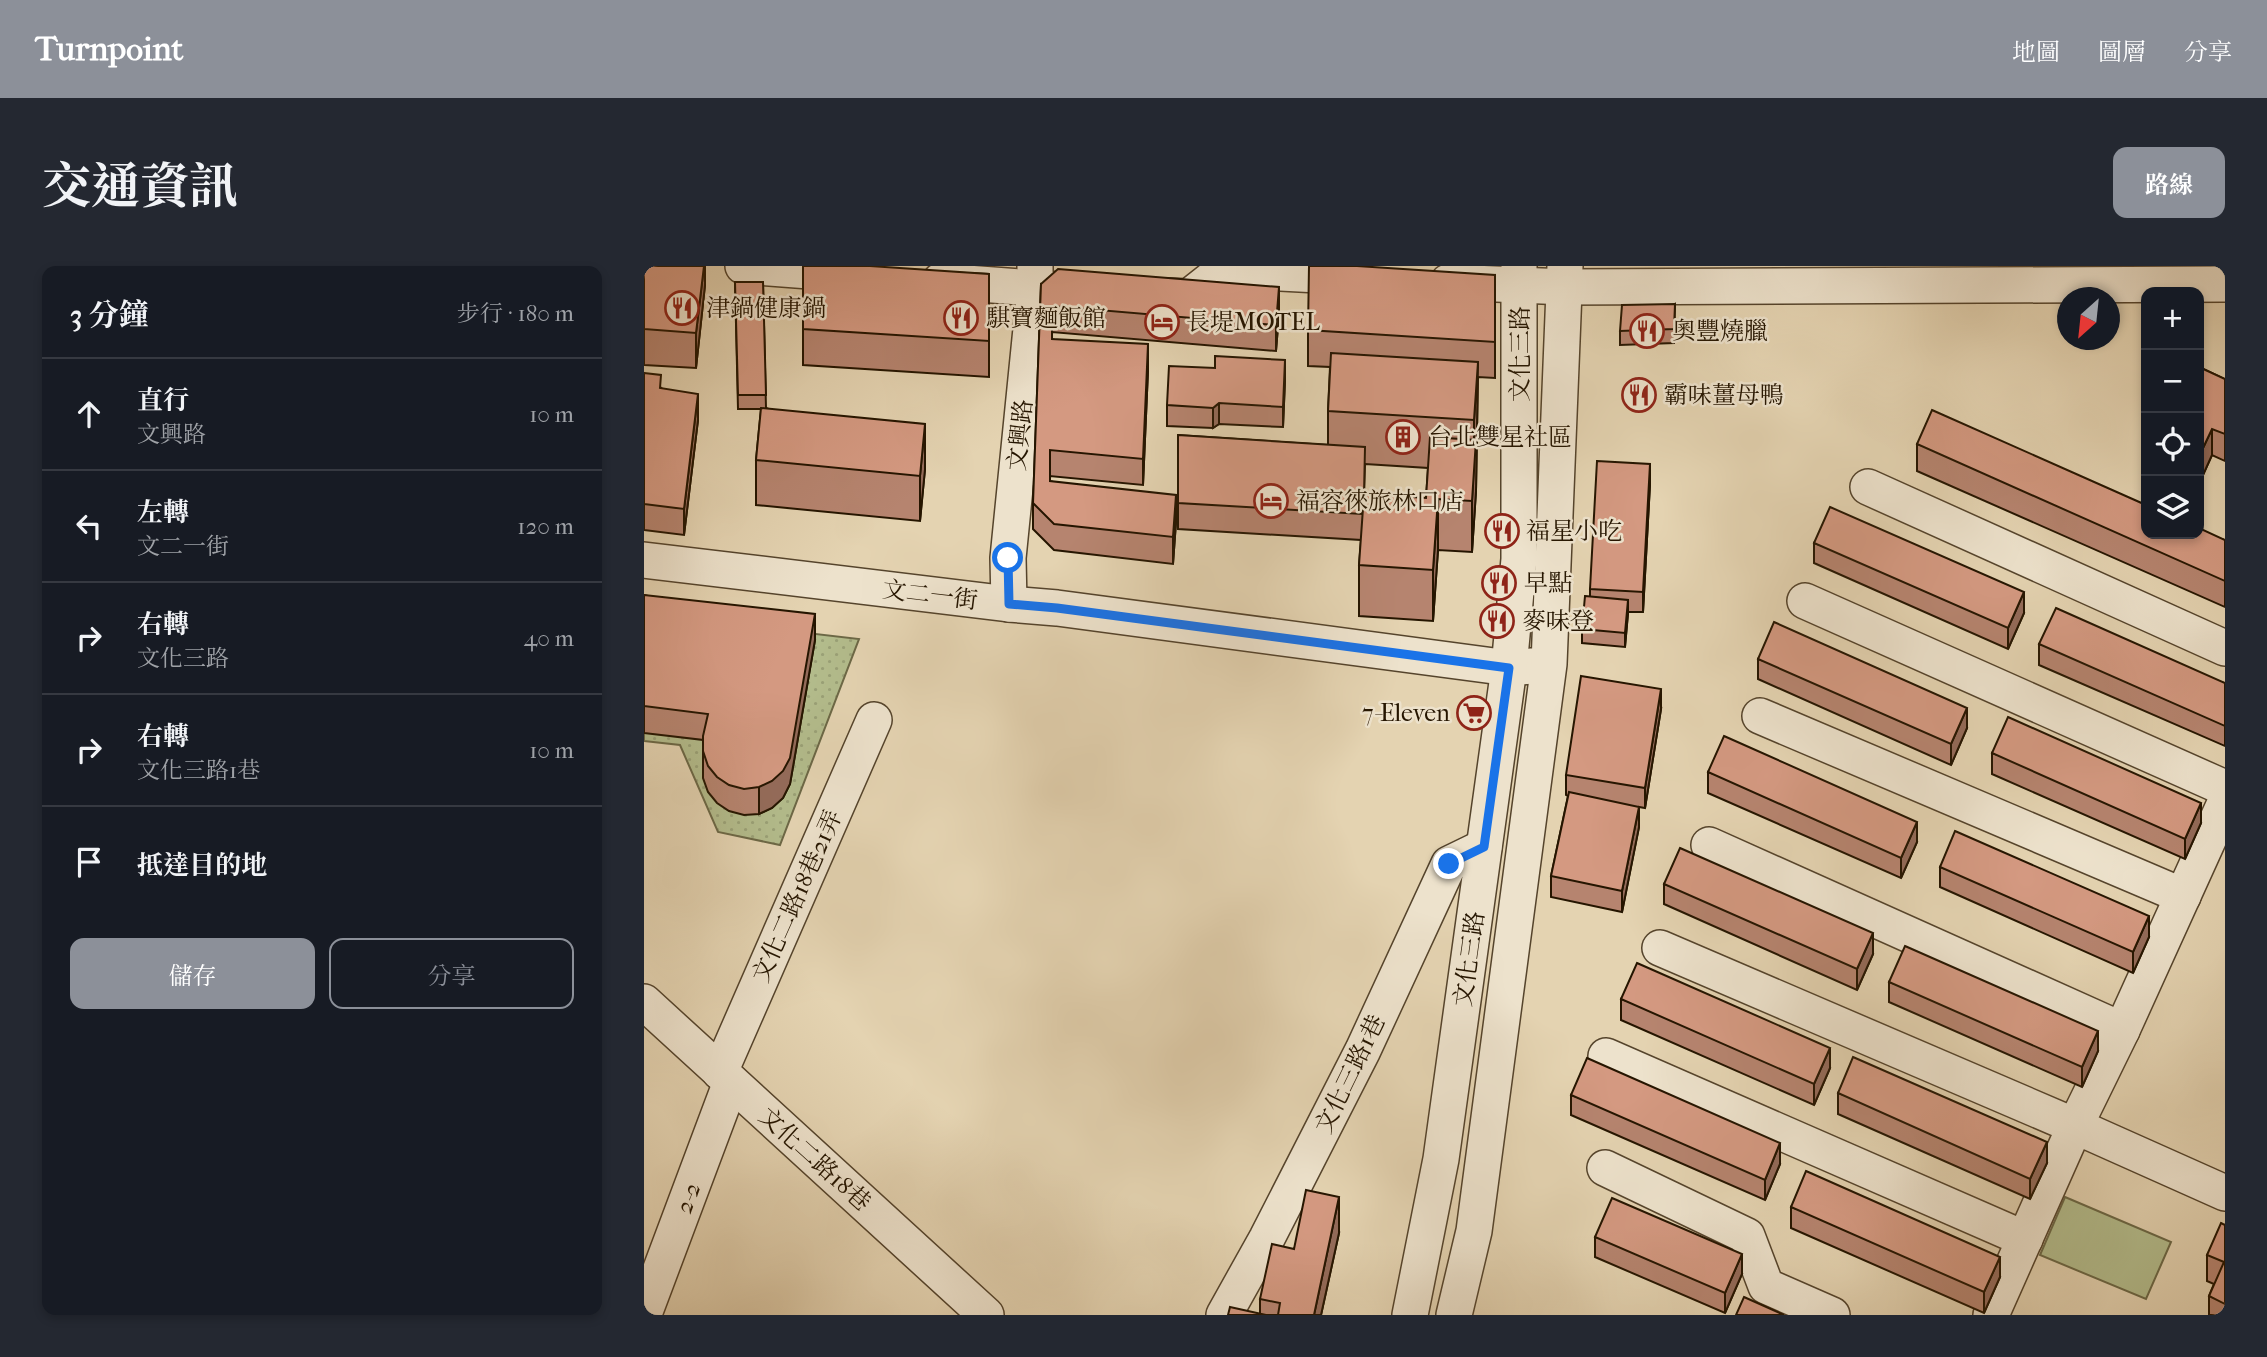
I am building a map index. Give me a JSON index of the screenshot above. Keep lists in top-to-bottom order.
{
  "streets": {
    "street": [
      "文化三路",
      "文興路",
      "文二一街",
      "文化二路18巷21弄",
      "文化三路1巷",
      "文化二路18巷",
      "2-2"
    ]
  },
  "crossings": [
    ["文化三路", "文二一街"],
    ["文化三路", "文化三路1巷"],
    ["文興路", "文二一街"],
    ["文化二路18巷21弄", "文化二路18巷"],
    ["文化二路18巷21弄", "2-2"],
    ["文化二路18巷", "2-2"]
  ],
  "places": {
    "restaurant": [
      "津鍋健康鍋",
      "騏寶麵飯館",
      "奧豐燒臘",
      "霸味薑母鴨",
      "福星小吃",
      "早點",
      "麥味登"
    ],
    "hotel": ["長堤MOTEL", "福容徠旅林口店"],
    "building": ["台北雙星社區"],
    "supermarket": ["7-Eleven"]
  },
  "north": "bottom left",
  "page": {
    "header": "Turnpoint",
    "nav": ["地圖", "圖層", "分享"],
    "title": "交通資訊",
    "buttons": [
      "路線",
      ["儲存", "分享"]
    ],
    "heading": ["3 分鐘", "步行 · 180 m"],
    "map_buttons": ["+", "−"],
    "list": [
      ["直行", "文興路", "10 m"],
      ["左轉", "文二一街", "120 m"],
      ["右轉", "文化三路", "40 m"],
      ["右轉", "文化三路1巷", "10 m"],
      "抵達目的地"
    ]
  }
}
